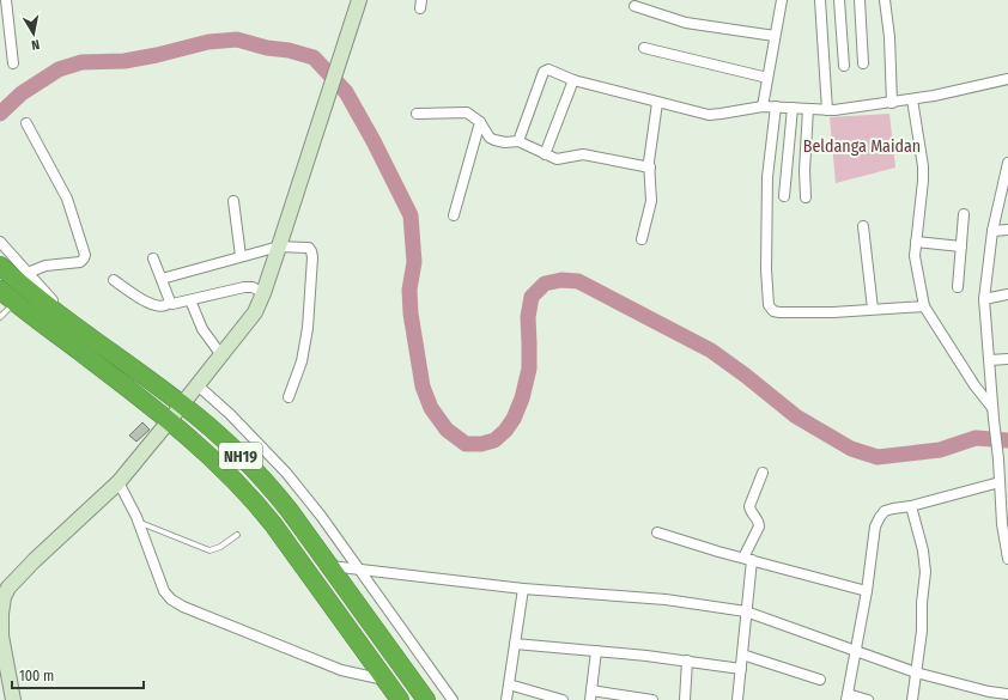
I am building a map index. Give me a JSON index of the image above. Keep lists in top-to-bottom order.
{
  "streets": {
    "highway": ["NH19"]
  },
  "parks": ["Beldanga Maidan"],
  "scale_bar": "100 m",
  "north": "bottom"
}
